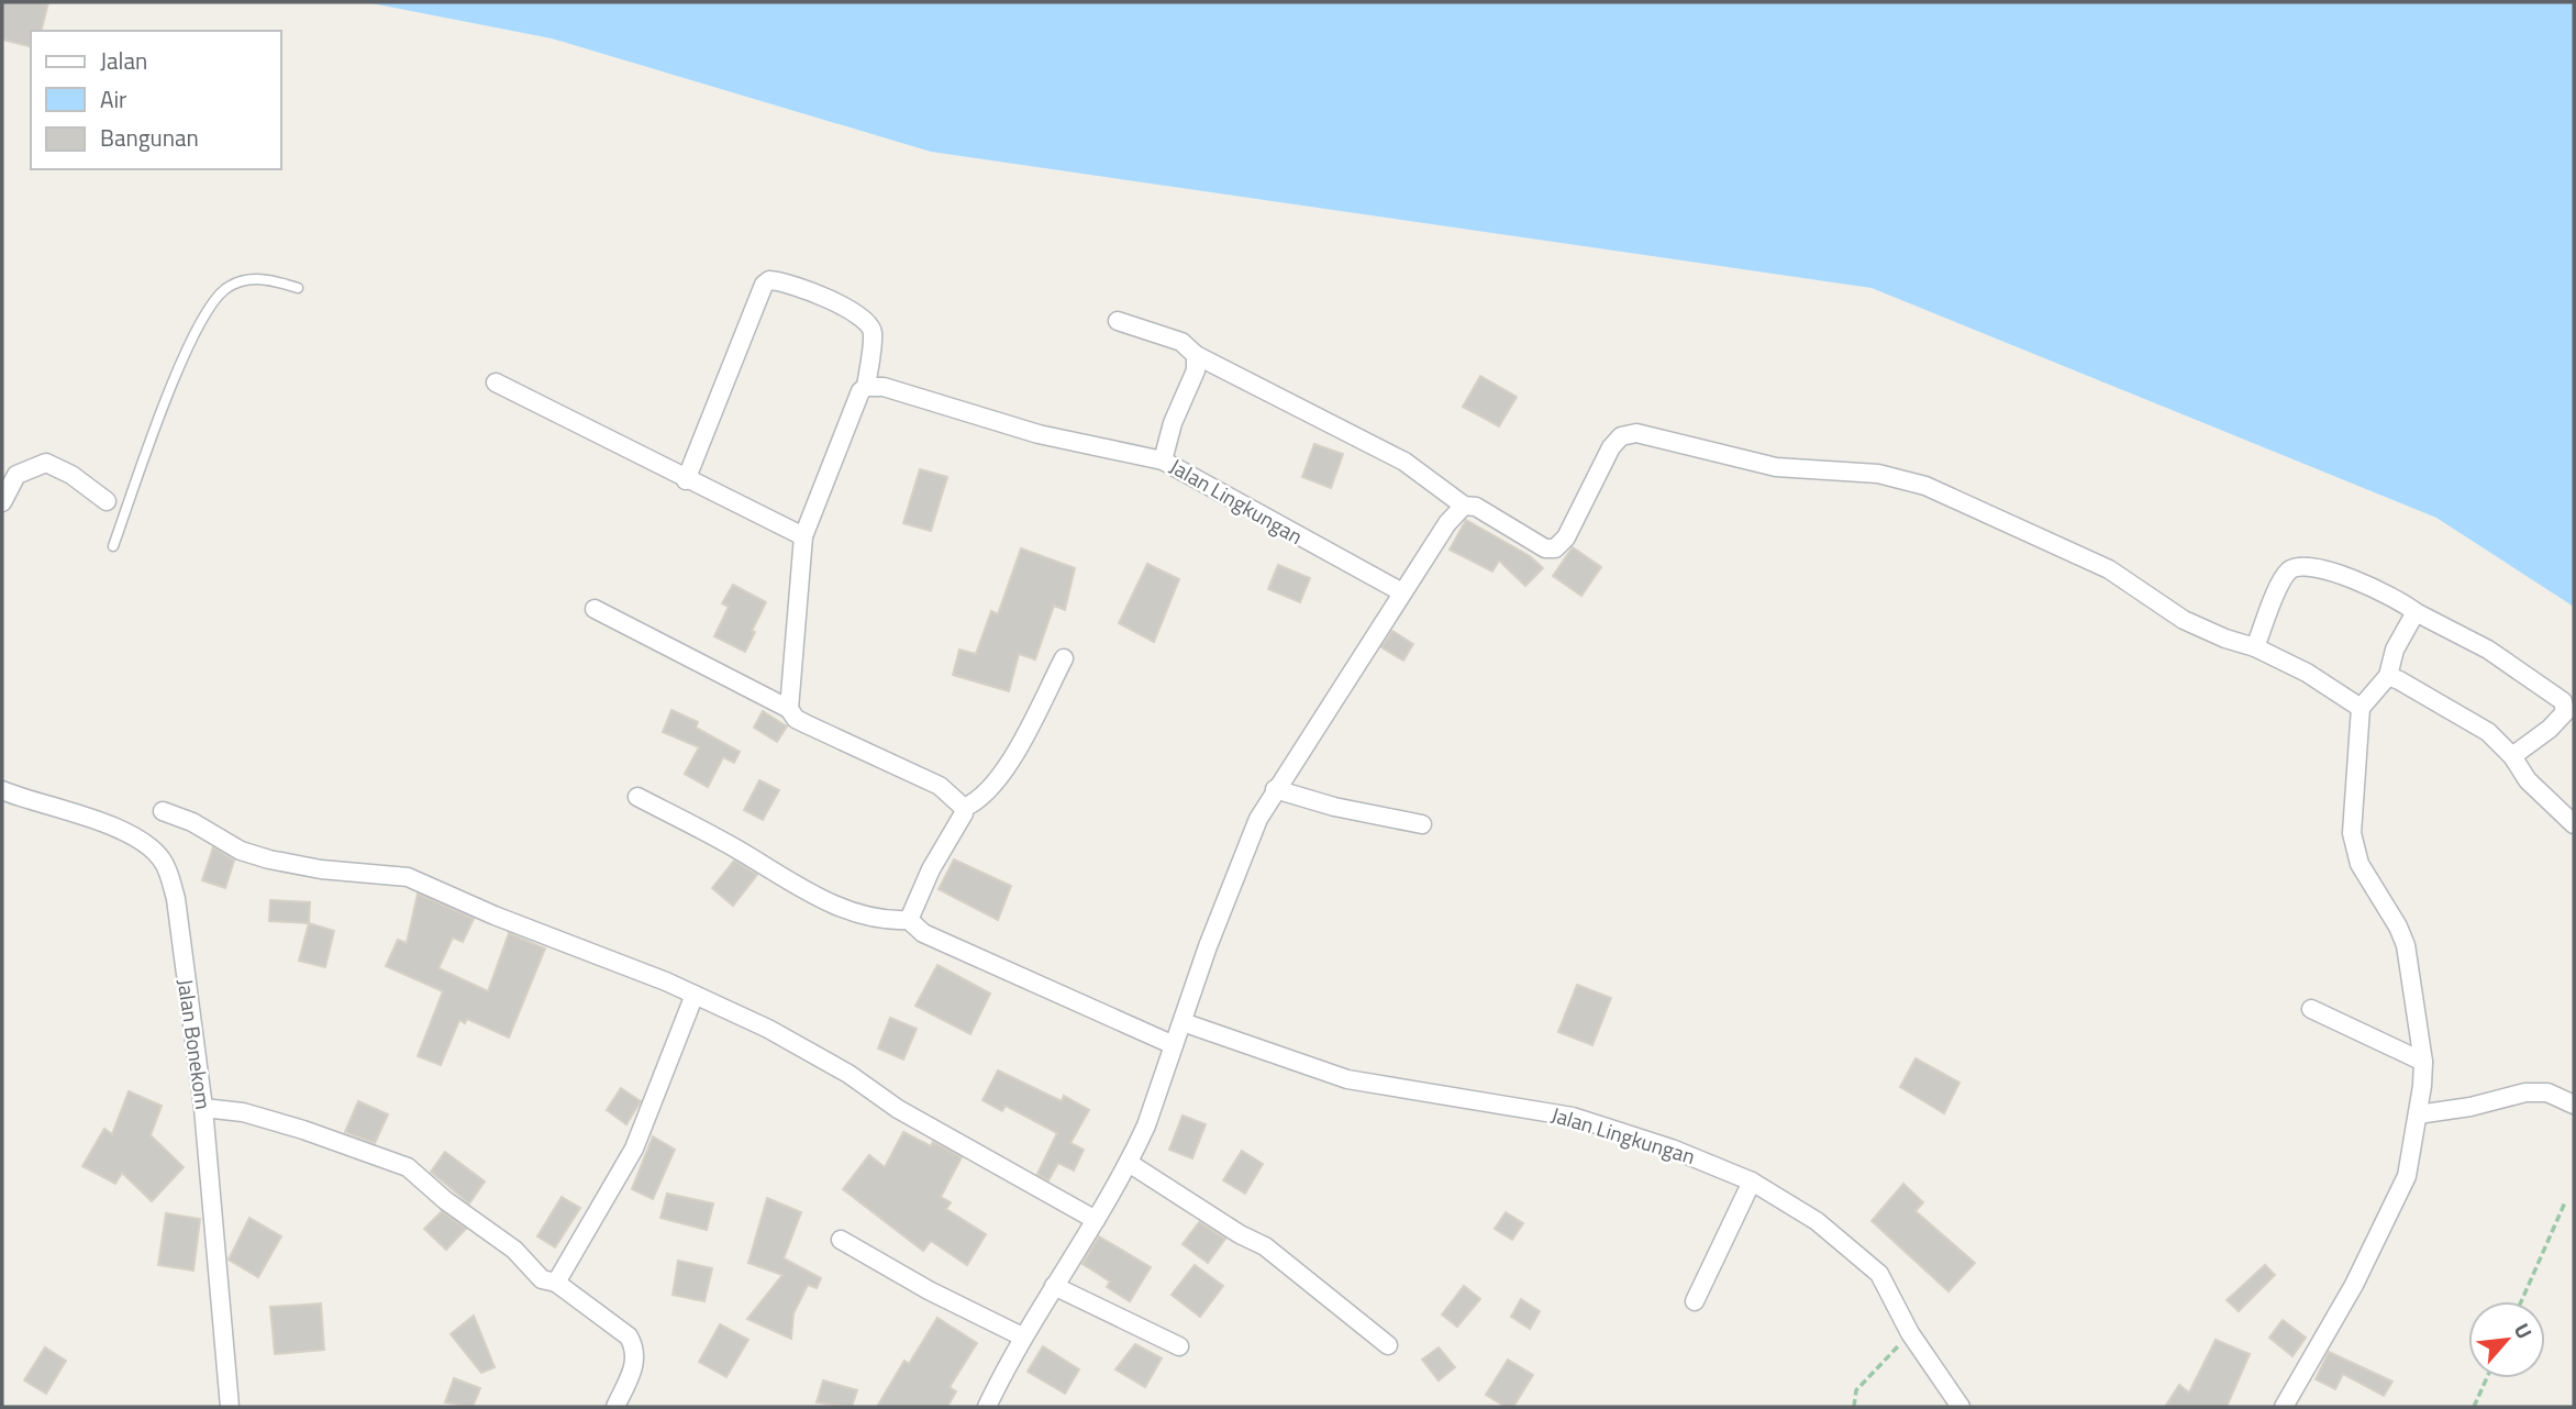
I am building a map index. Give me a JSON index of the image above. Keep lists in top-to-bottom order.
{
  "streets": {
    "street": ["Jalan Lingkungan", "Jalan Bonekom"]
  },
  "legend": ["Jalan", "Air", "Bangunan"],
  "north": "top right"
}
